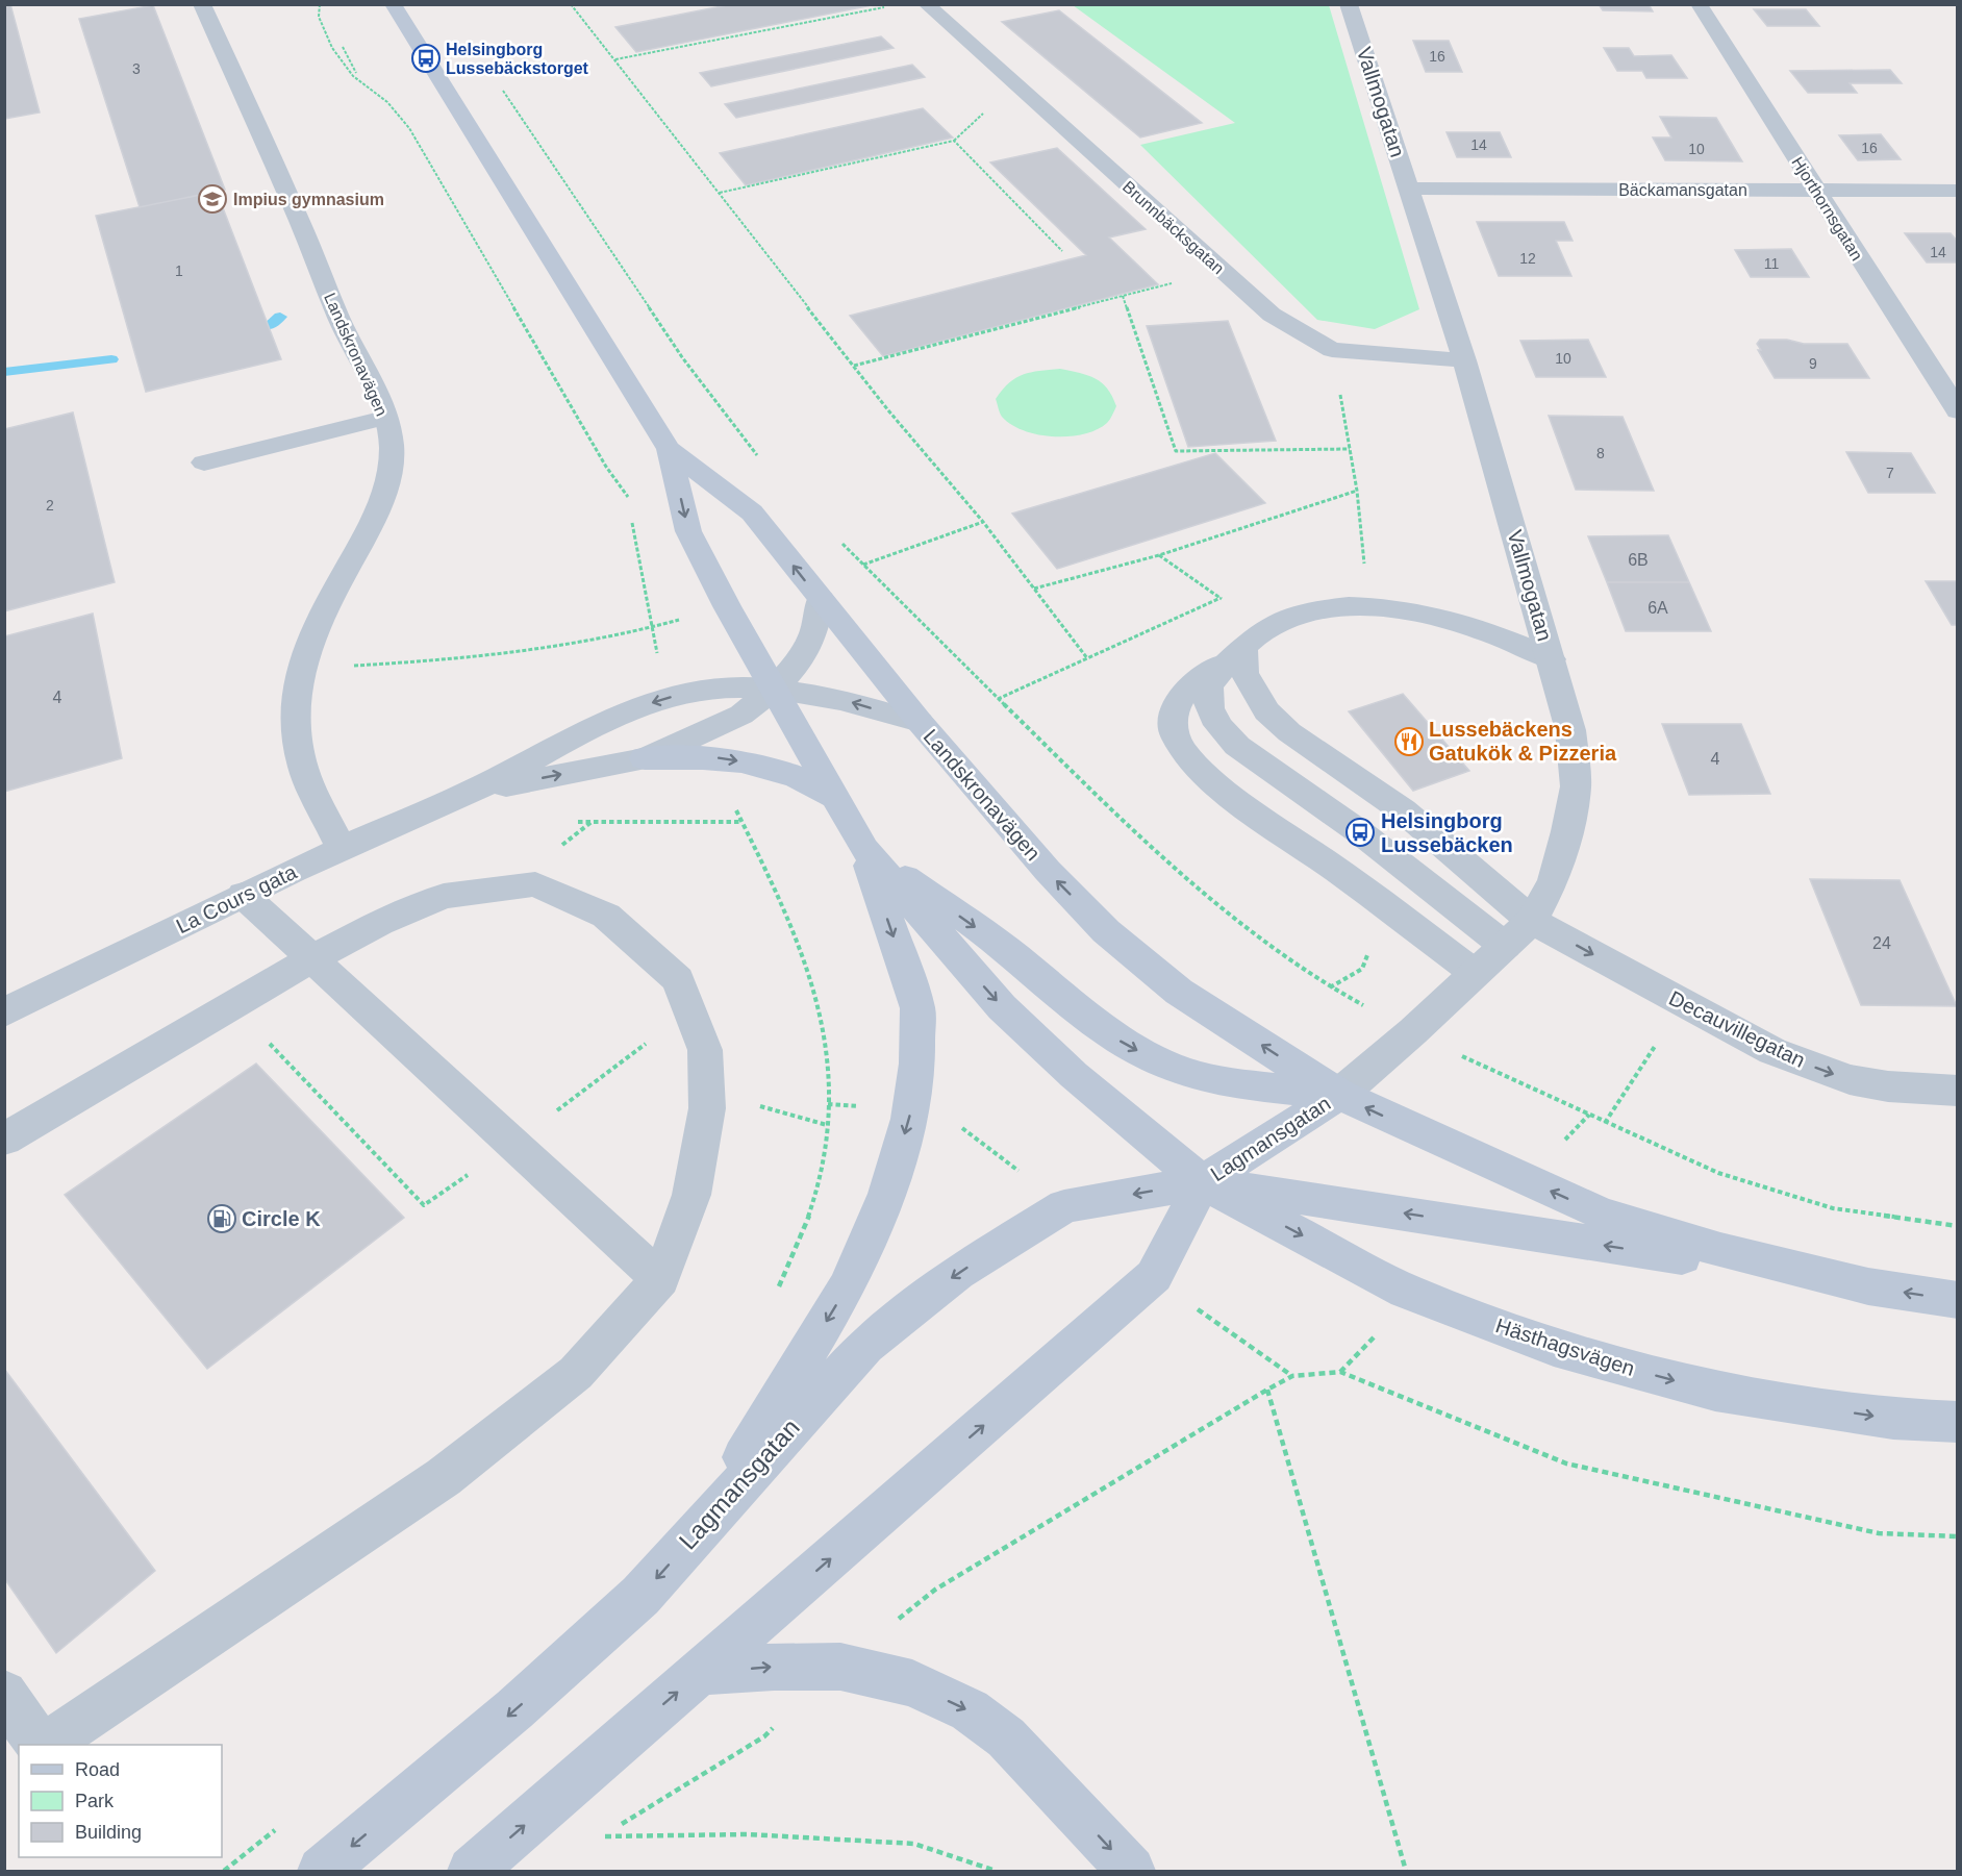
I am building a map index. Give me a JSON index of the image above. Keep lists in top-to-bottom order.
{
  "streets": {
    "main road": ["Landskronavägen", "Lagmansgatan", "Hästhagsvägen"],
    "street": [
      "Vallmogatan",
      "Bäckamansgatan",
      "Hjorthornsgatan",
      "Brunnbäcksgatan",
      "La Cours gata",
      "Decauvillegatan"
    ]
  },
  "crossings": [
    ["Vallmogatan", "Bäckamansgatan"],
    ["Vallmogatan", "Brunnbäcksgatan"],
    ["Vallmogatan", "Landskronavägen"],
    ["Vallmogatan", "Decauvillegatan"],
    ["Vallmogatan", "Lagmansgatan"],
    ["Bäckamansgatan", "Hjorthornsgatan"],
    ["Landskronavägen", "La Cours gata"],
    ["Landskronavägen", "Lagmansgatan"],
    ["Landskronavägen", "Hästhagsvägen"],
    ["Lagmansgatan", "Hästhagsvägen"]
  ],
  "one_way": ["Decauvillegatan"],
  "places": {
    "bus stop": ["Helsingborg Lussebäckstorget", "Helsingborg Lussebäcken"],
    "school or university": ["Impius gymnasium"],
    "restaurant": ["Lussebäckens Gatukök & Pizzeria"],
    "fuel station": ["Circle K"]
  },
  "house_numbers": [
    "16",
    "3",
    "14",
    "16",
    "10",
    "14",
    "12",
    "11",
    "1",
    "10",
    "9",
    "8",
    "7",
    "2",
    "6B",
    "6A",
    "4",
    "4",
    "24"
  ],
  "legend": ["Road", "Park", "Building"]
}
